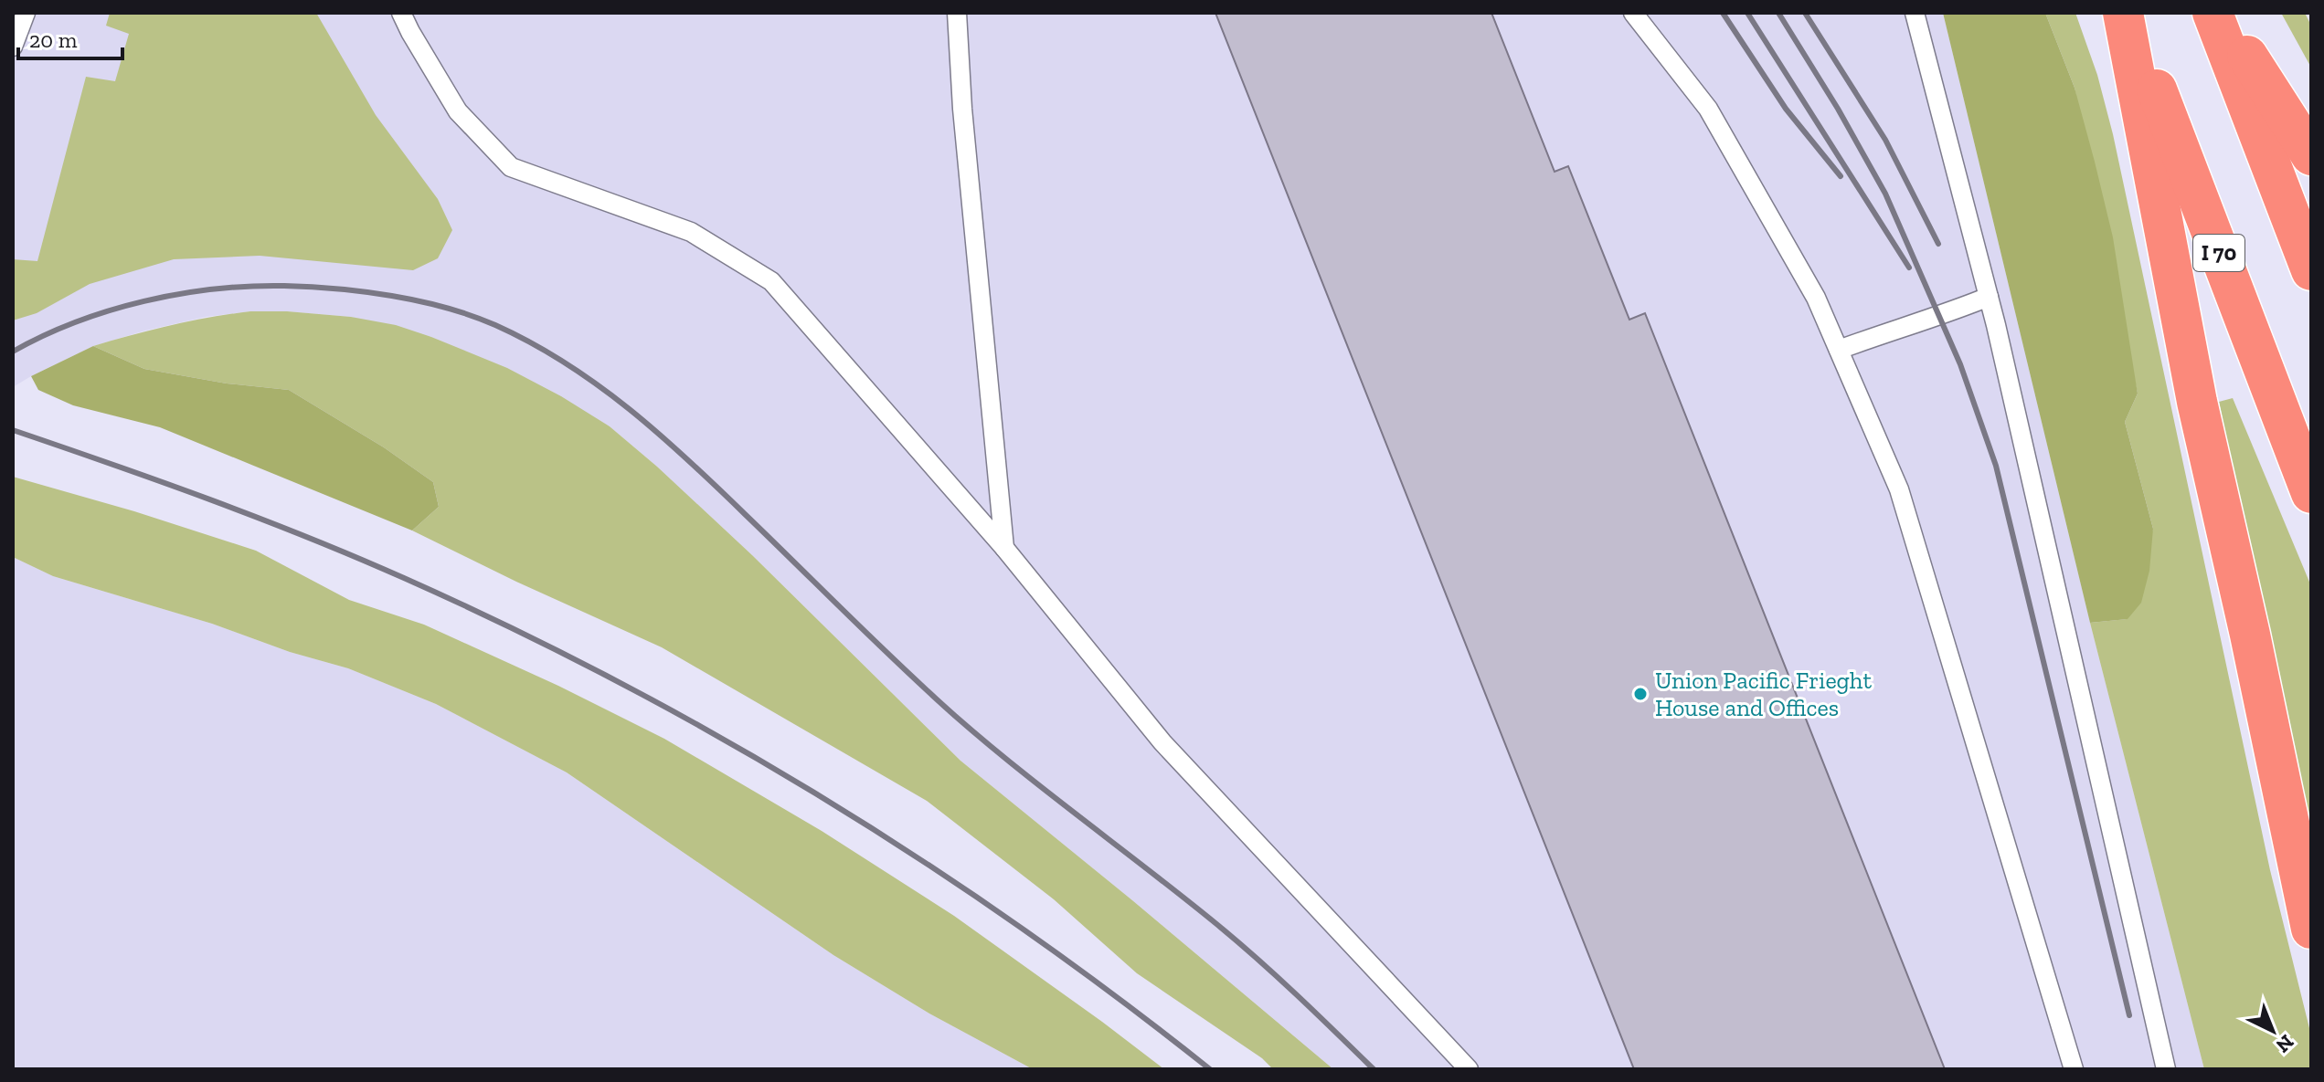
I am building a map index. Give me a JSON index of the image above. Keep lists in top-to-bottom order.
{
  "streets": {
    "highway": ["I 70"]
  },
  "places": ["Union Pacific Frieght House and Offices"],
  "scale_bar": "20 m",
  "north": "bottom right"
}
